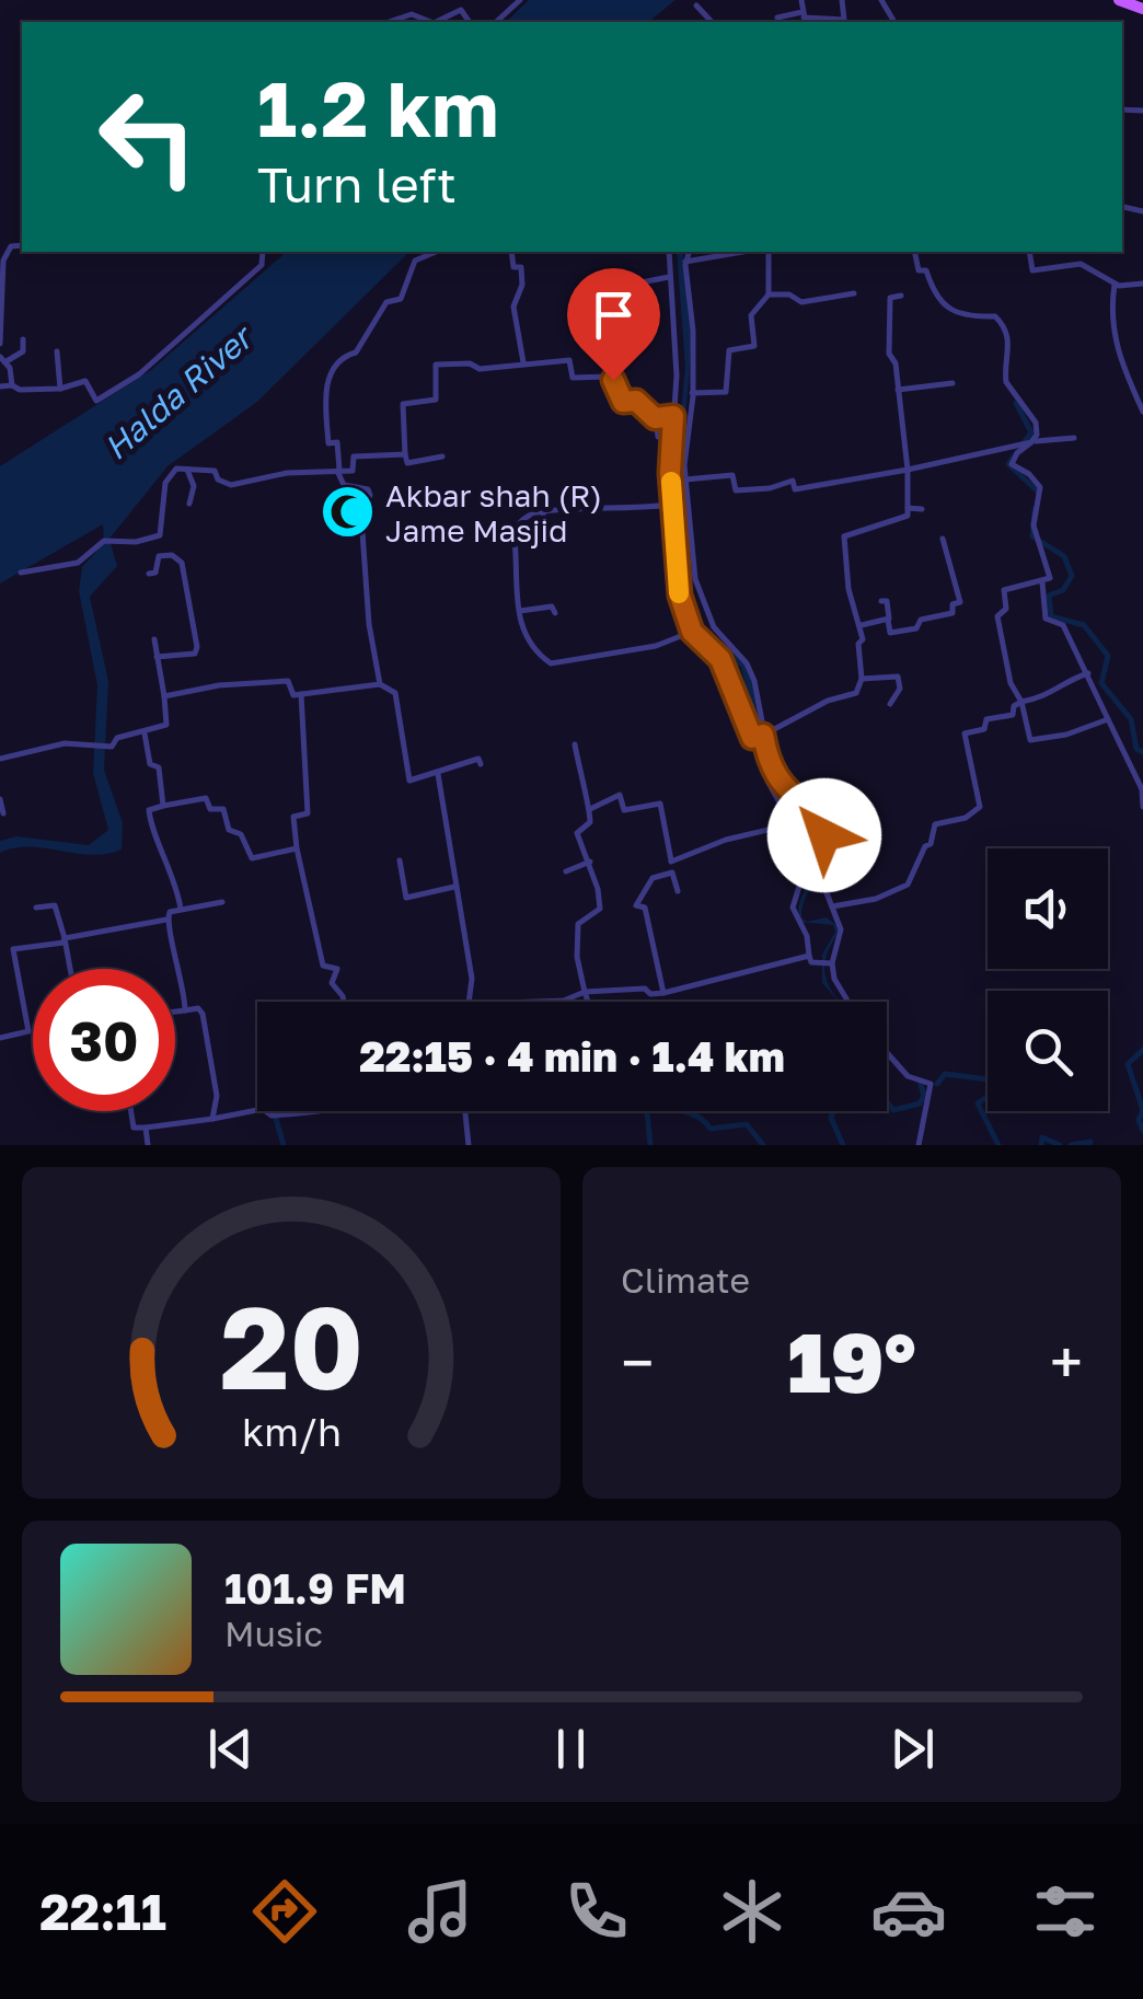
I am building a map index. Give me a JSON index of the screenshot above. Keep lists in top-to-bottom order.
{
  "water": ["Halda River"],
  "places": {
    "mosque": ["Akbar shah (R) Jame Masjid"]
  },
  "page": {
    "turn": ["1.2 km", "Turn left"],
    "limit": "30",
    "trip": "22:15 · 4 min · 1.4 km",
    "tile": "Climate",
    "heat": ["−", "19°", "+"],
    "song": ["101.9 FM", "Music"],
    "tabs": "22:11",
    "gauge": ["20", "km/h"]
  }
}
